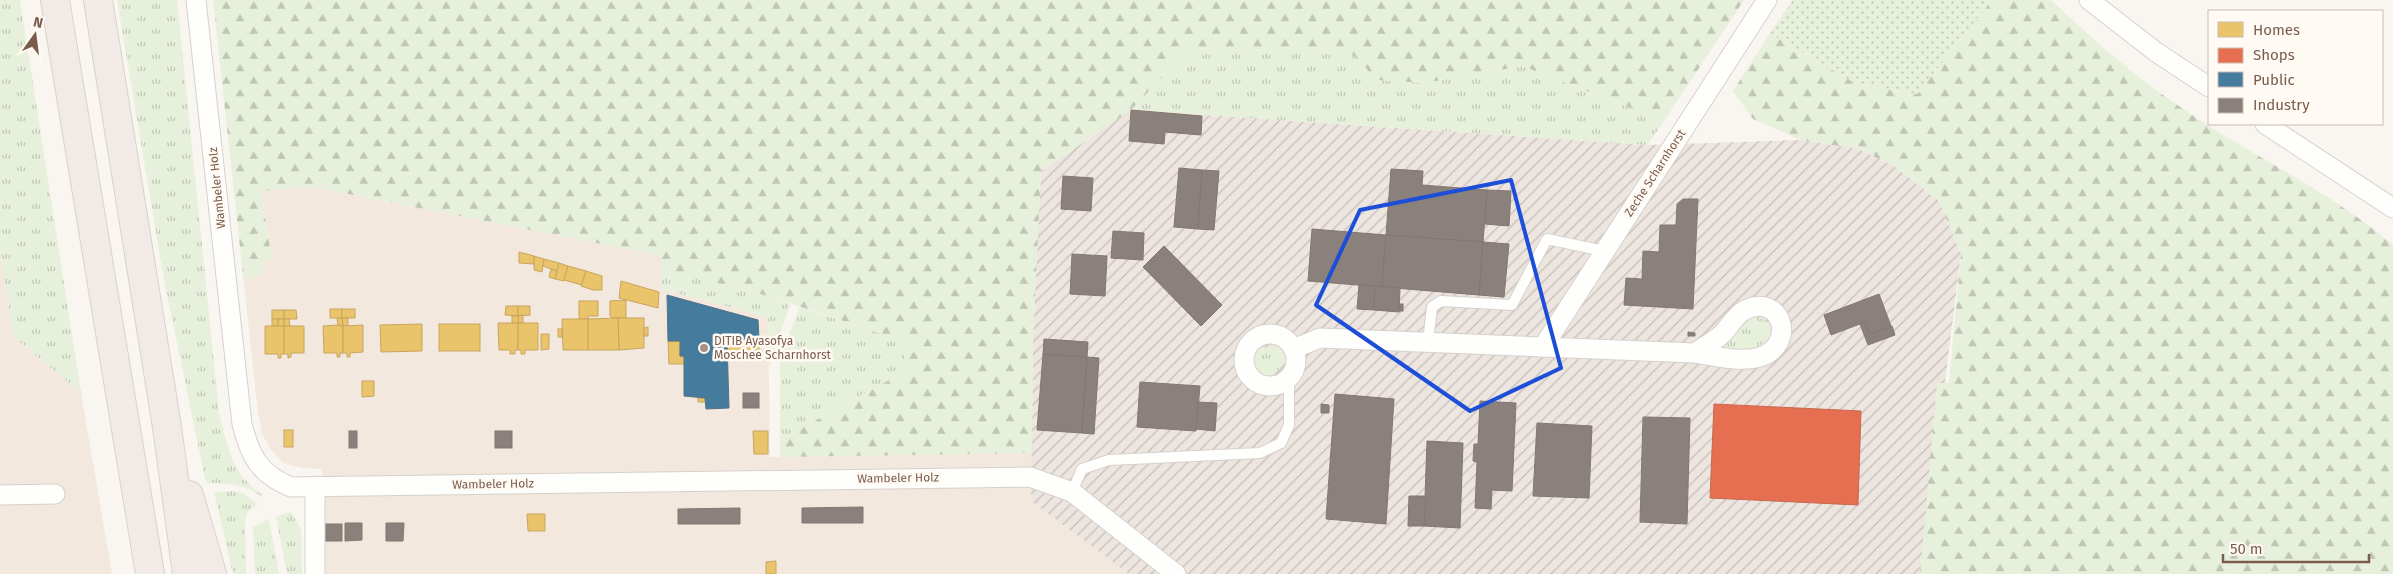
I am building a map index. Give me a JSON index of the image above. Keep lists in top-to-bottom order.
{
  "streets": {
    "street": ["Zeche Scharnhorst", "Wambeler Holz"]
  },
  "places": ["DITIB Ayasofya Moschee Scharnhorst"],
  "legend": [
    "Homes",
    "Shops",
    "Public",
    "Industry"
  ],
  "scale_bar": "50 m",
  "north": "top"
}
